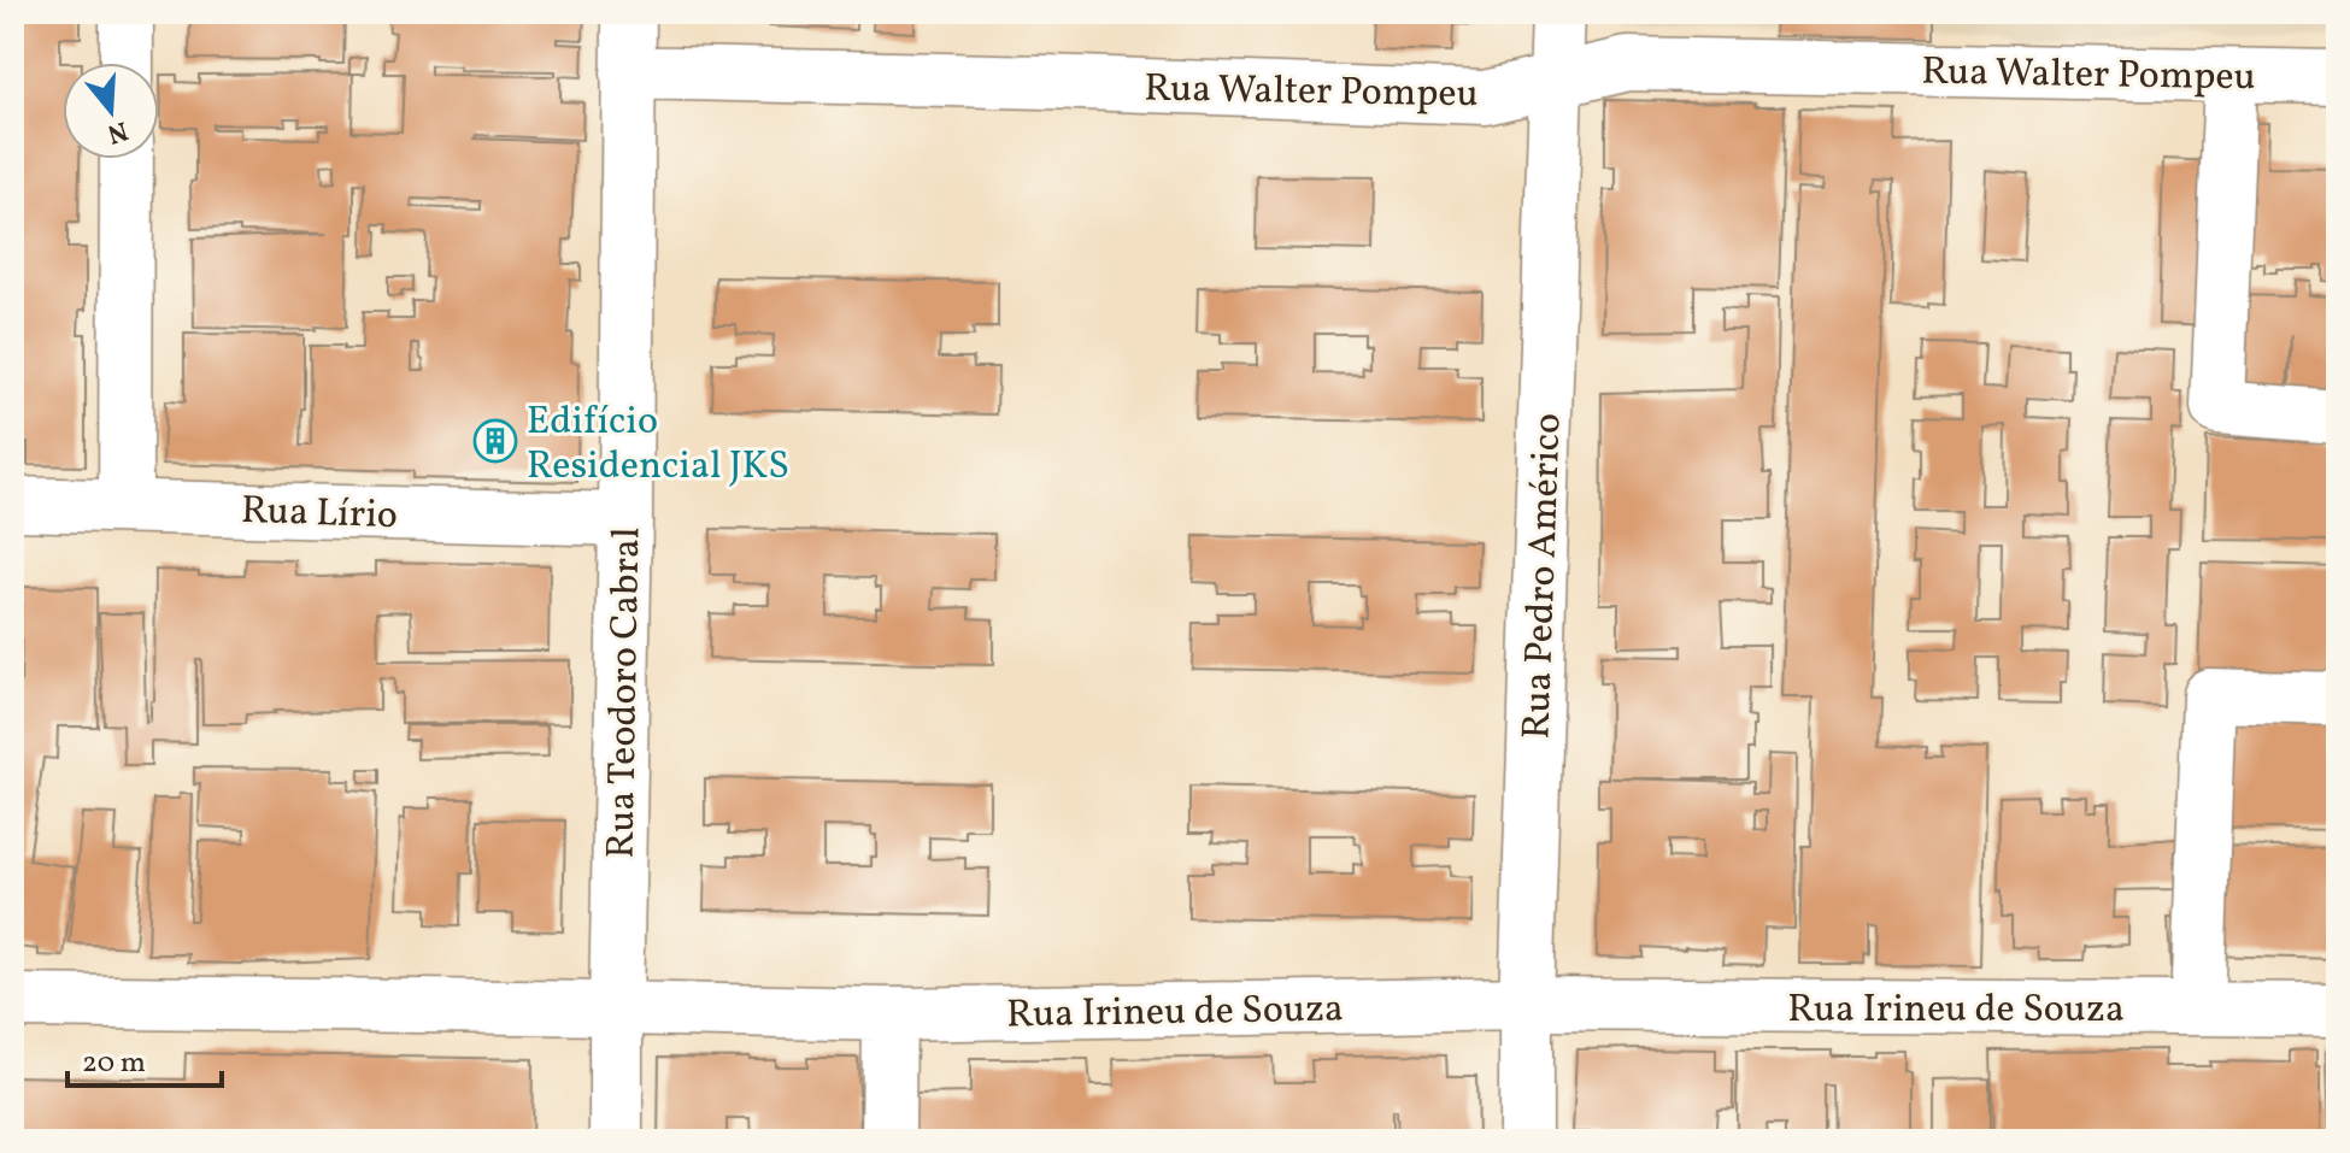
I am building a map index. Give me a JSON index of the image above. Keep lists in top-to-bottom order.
{
  "streets": {
    "street": [
      "Rua Walter Pompeu",
      "Rua Lírio",
      "Rua Pedro Américo",
      "Rua Teodoro Cabral",
      "Rua Irineu de Souza"
    ]
  },
  "crossings": [
    ["Rua Walter Pompeu", "Rua Pedro Américo"],
    ["Rua Walter Pompeu", "Rua Teodoro Cabral"],
    ["Rua Lírio", "Rua Teodoro Cabral"],
    ["Rua Pedro Américo", "Rua Irineu de Souza"],
    ["Rua Teodoro Cabral", "Rua Irineu de Souza"]
  ],
  "places": {
    "building": ["Edifício Residencial JKS"]
  },
  "scale_bar": "20 m",
  "north": "bottom"
}
